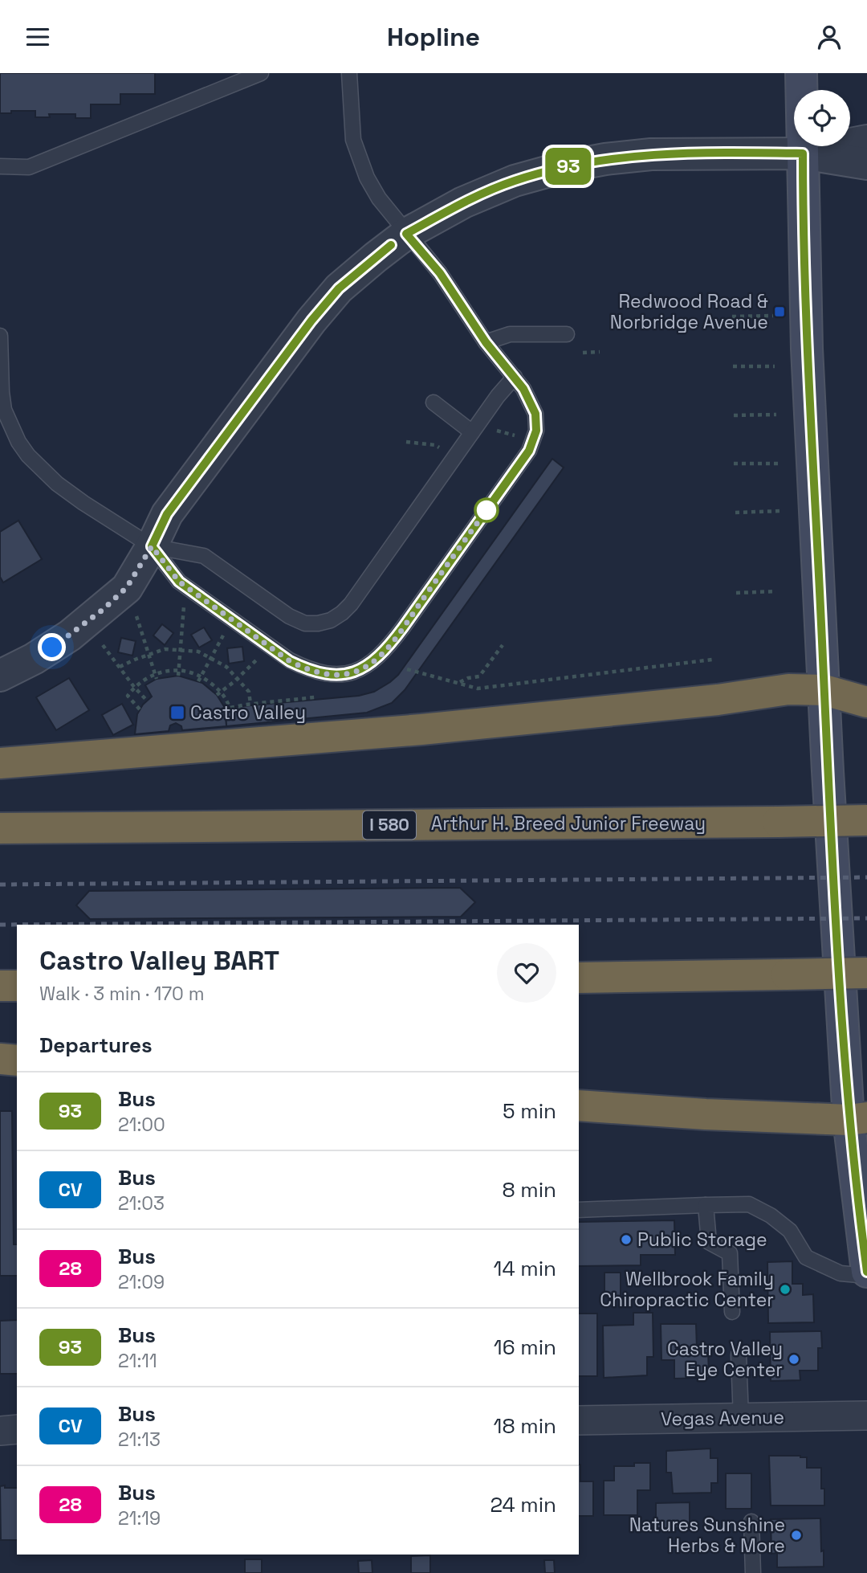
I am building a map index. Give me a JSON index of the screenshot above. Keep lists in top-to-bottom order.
{
  "streets": {
    "highway": ["Arthur H. Breed Junior Freeway", "I 580"],
    "street": ["Vegas Avenue"]
  },
  "places": {
    "transit": ["Redwood Road & Norbridge Avenue", "Castro Valley"],
    "other": [
      "Public Storage",
      "Wellbrook Family Chiropractic Center",
      "Castro Valley Eye Center",
      "Natures Sunshine Herbs & More"
    ]
  },
  "lines": ["bus line 93"],
  "page": {
    "header": "Hopline",
    "on_map": "93",
    "heading": [
      ["Castro Valley BART", "Walk · 3 min · 170 m"],
      "Departures"
    ],
    "list": [
      {
        "mark": "93",
        "name": "Bus",
        "note": "21:00",
        "value": "5 min"
      },
      {
        "mark": "CV",
        "name": "Bus",
        "note": "21:03",
        "value": "8 min"
      },
      {
        "mark": "28",
        "name": "Bus",
        "note": "21:09",
        "value": "14 min"
      },
      {
        "mark": "93",
        "name": "Bus",
        "note": "21:11",
        "value": "16 min"
      },
      {
        "mark": "CV",
        "name": "Bus",
        "note": "21:13",
        "value": "18 min"
      },
      {
        "mark": "28",
        "name": "Bus",
        "note": "21:19",
        "value": "24 min"
      }
    ]
  }
}
